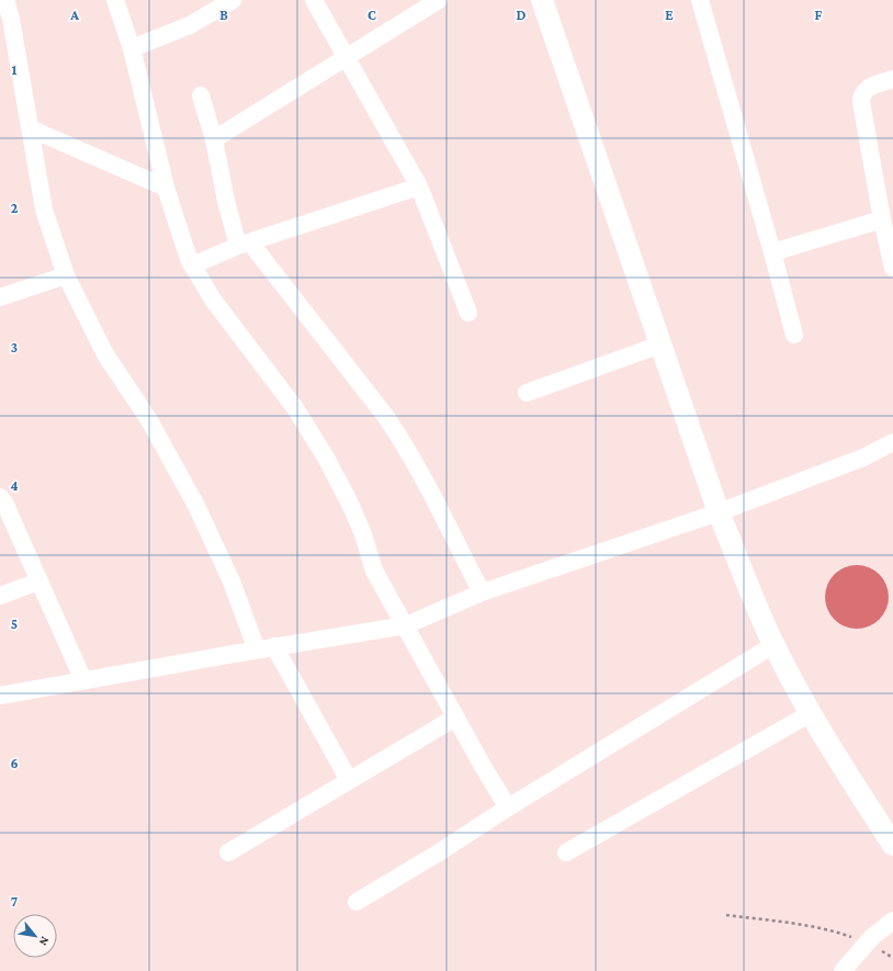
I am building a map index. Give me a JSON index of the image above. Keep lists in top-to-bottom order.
{
  "north": "bottom right",
  "grid": {
    "columns": [
      "A",
      "B",
      "C",
      "D",
      "E",
      "F"
    ],
    "rows": [
      "1",
      "2",
      "3",
      "4",
      "5",
      "6",
      "7"
    ]
  }
}
